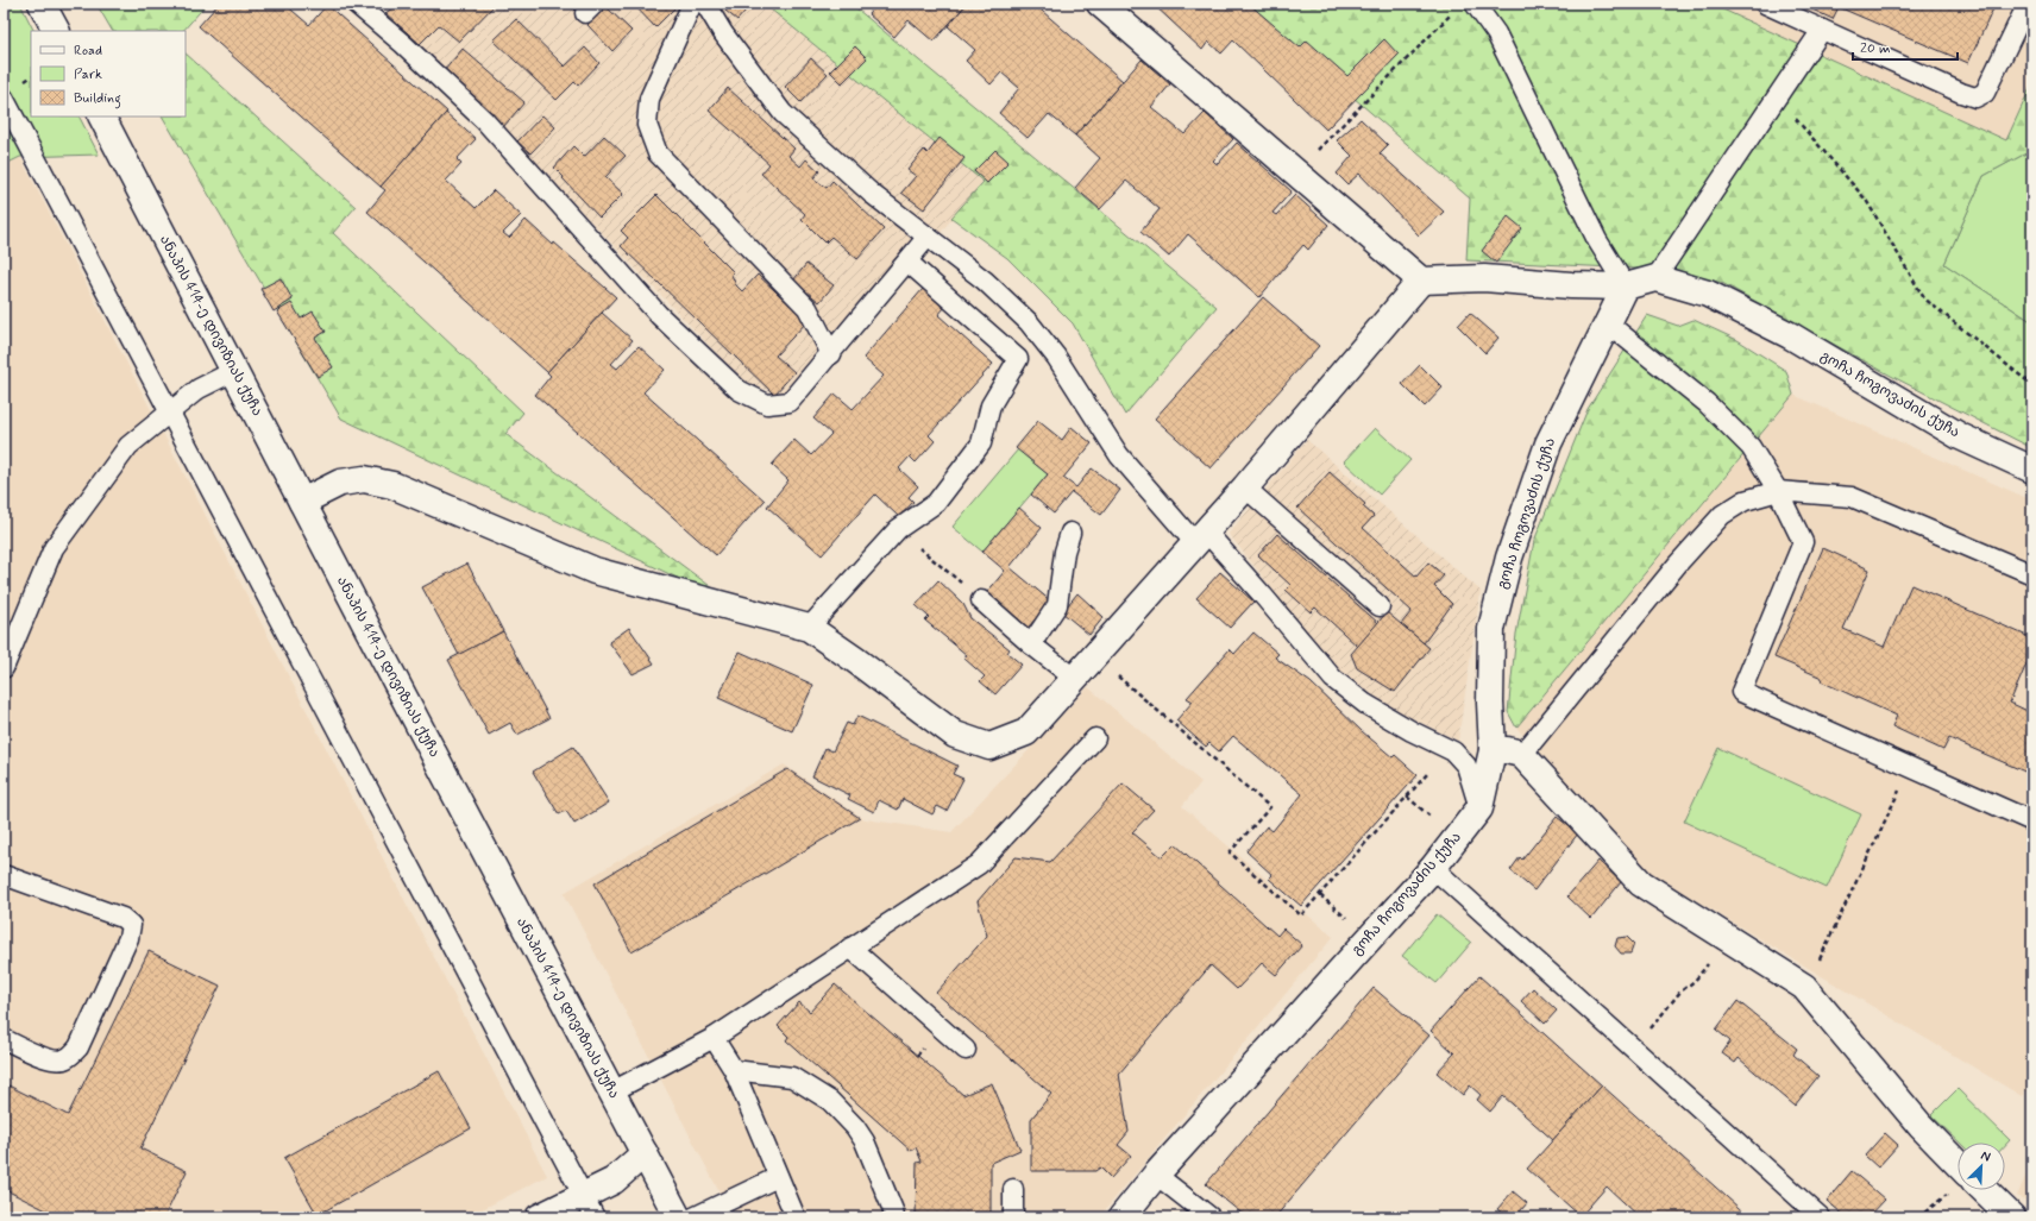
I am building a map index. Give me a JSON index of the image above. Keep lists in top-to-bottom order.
{
  "streets": {
    "street": ["ანაპის 414-ე დივიზიას ქუჩა", "გოჩა ჩოგოვაძის ქუჩა"]
  },
  "legend": ["Road", "Park", "Building"],
  "scale_bar": "20 m",
  "north": "top right"
}
